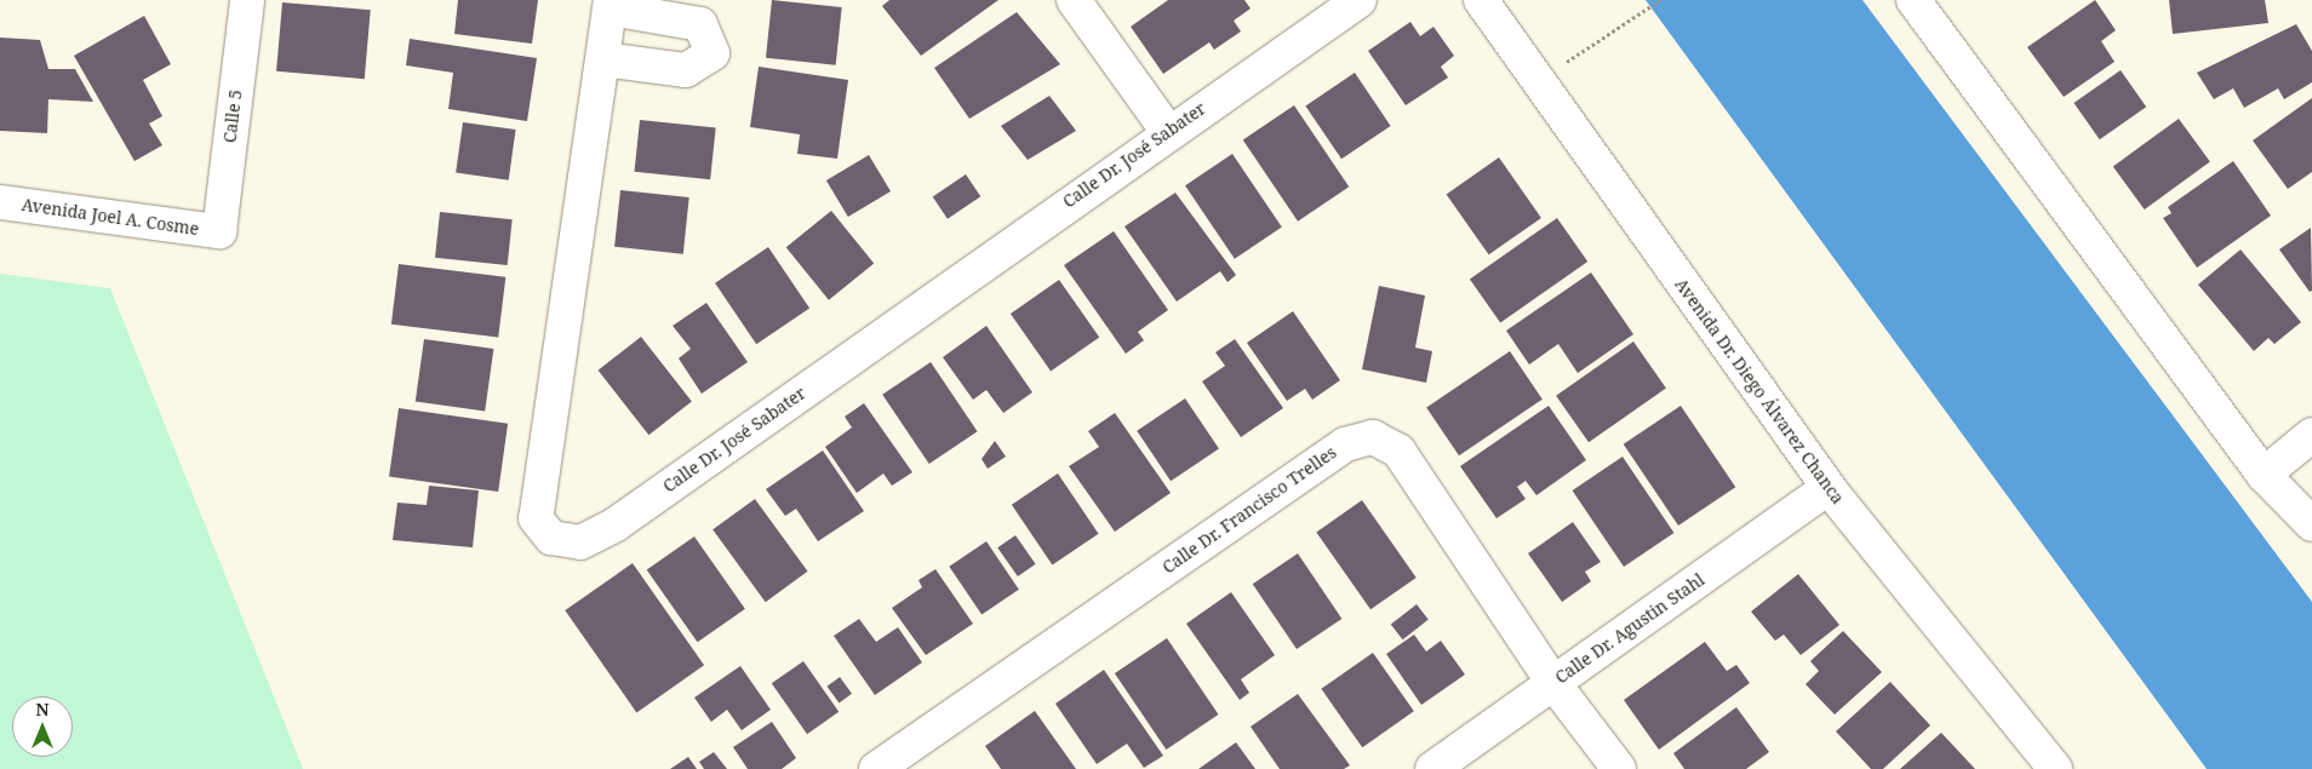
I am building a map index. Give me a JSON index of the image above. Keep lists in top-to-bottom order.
{
  "streets": {
    "street": [
      "Calle 5",
      "Calle Dr. José Sabater",
      "Avenida Joel A. Cosme",
      "Avenida Dr. Diego Álvarez Chanca",
      "Calle Dr. Francisco Trelles",
      "Calle Dr. Agustin Stahl"
    ]
  },
  "crossings": [
    ["Calle 5", "Avenida Joel A. Cosme"],
    ["Avenida Dr. Diego Álvarez Chanca", "Calle Dr. Agustin Stahl"],
    ["Calle Dr. Francisco Trelles", "Calle Dr. Agustin Stahl"]
  ],
  "north": "top"
}
